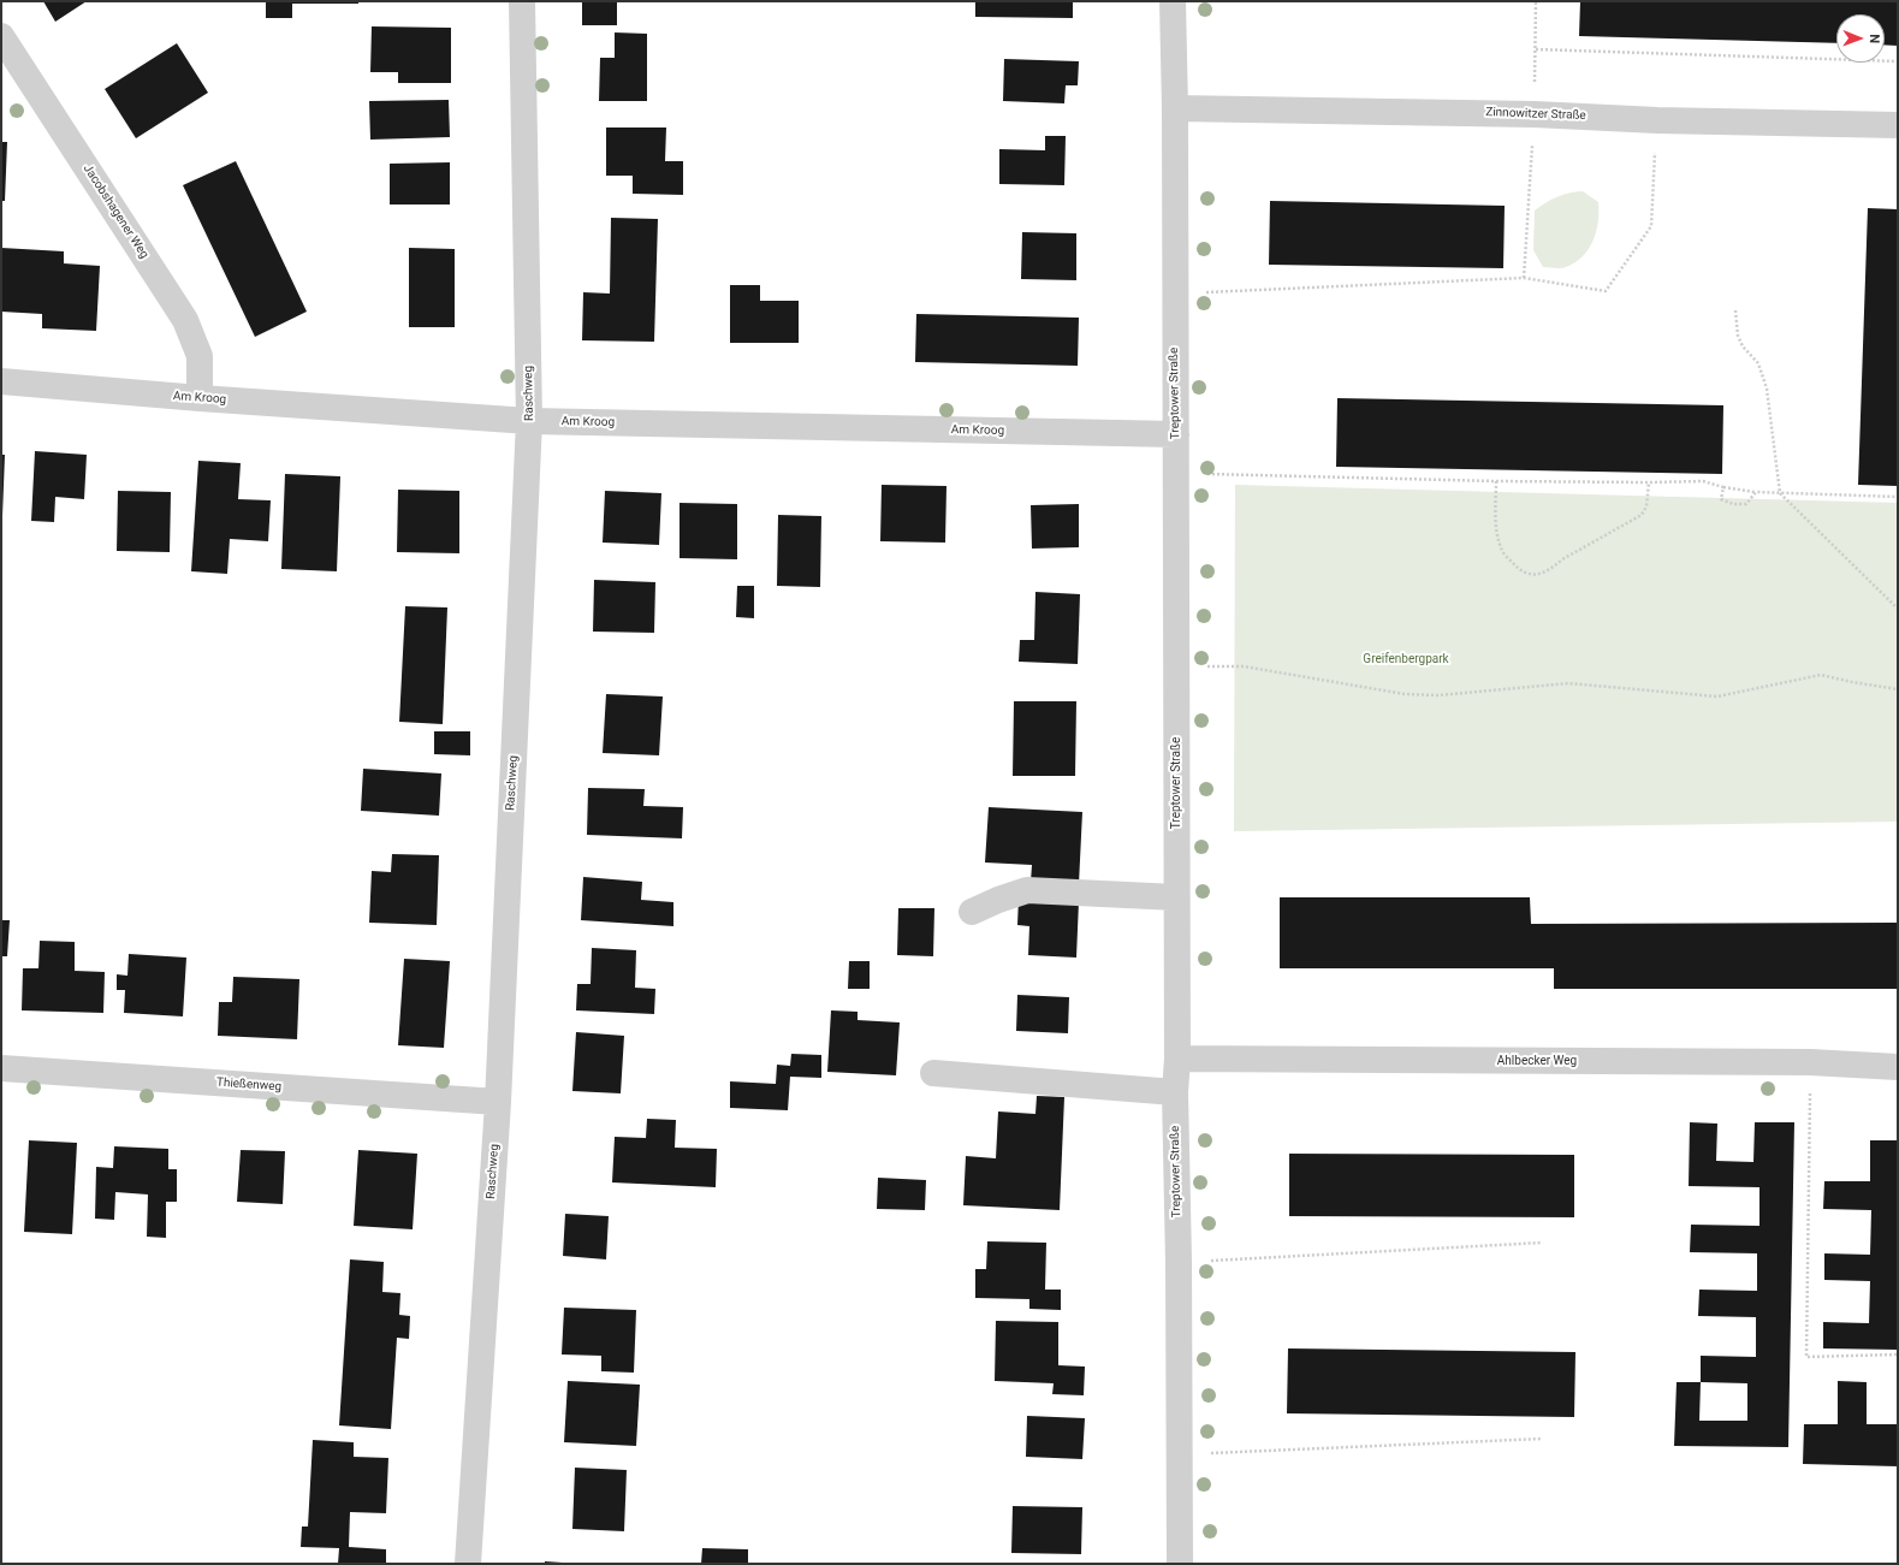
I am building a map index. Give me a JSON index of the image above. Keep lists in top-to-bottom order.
{
  "streets": {
    "street": [
      "Zinnowitzer Straße",
      "Jacobshagener Weg",
      "Raschweg",
      "Treptower Straße",
      "Am Kroog",
      "Ahlbecker Weg",
      "Thießenweg"
    ]
  },
  "crossings": [
    ["Zinnowitzer Straße", "Treptower Straße"],
    ["Jacobshagener Weg", "Am Kroog"],
    ["Raschweg", "Am Kroog"],
    ["Raschweg", "Thießenweg"],
    ["Treptower Straße", "Am Kroog"],
    ["Treptower Straße", "Ahlbecker Weg"]
  ],
  "parks": ["Greifenbergpark"],
  "north": "right"
}
